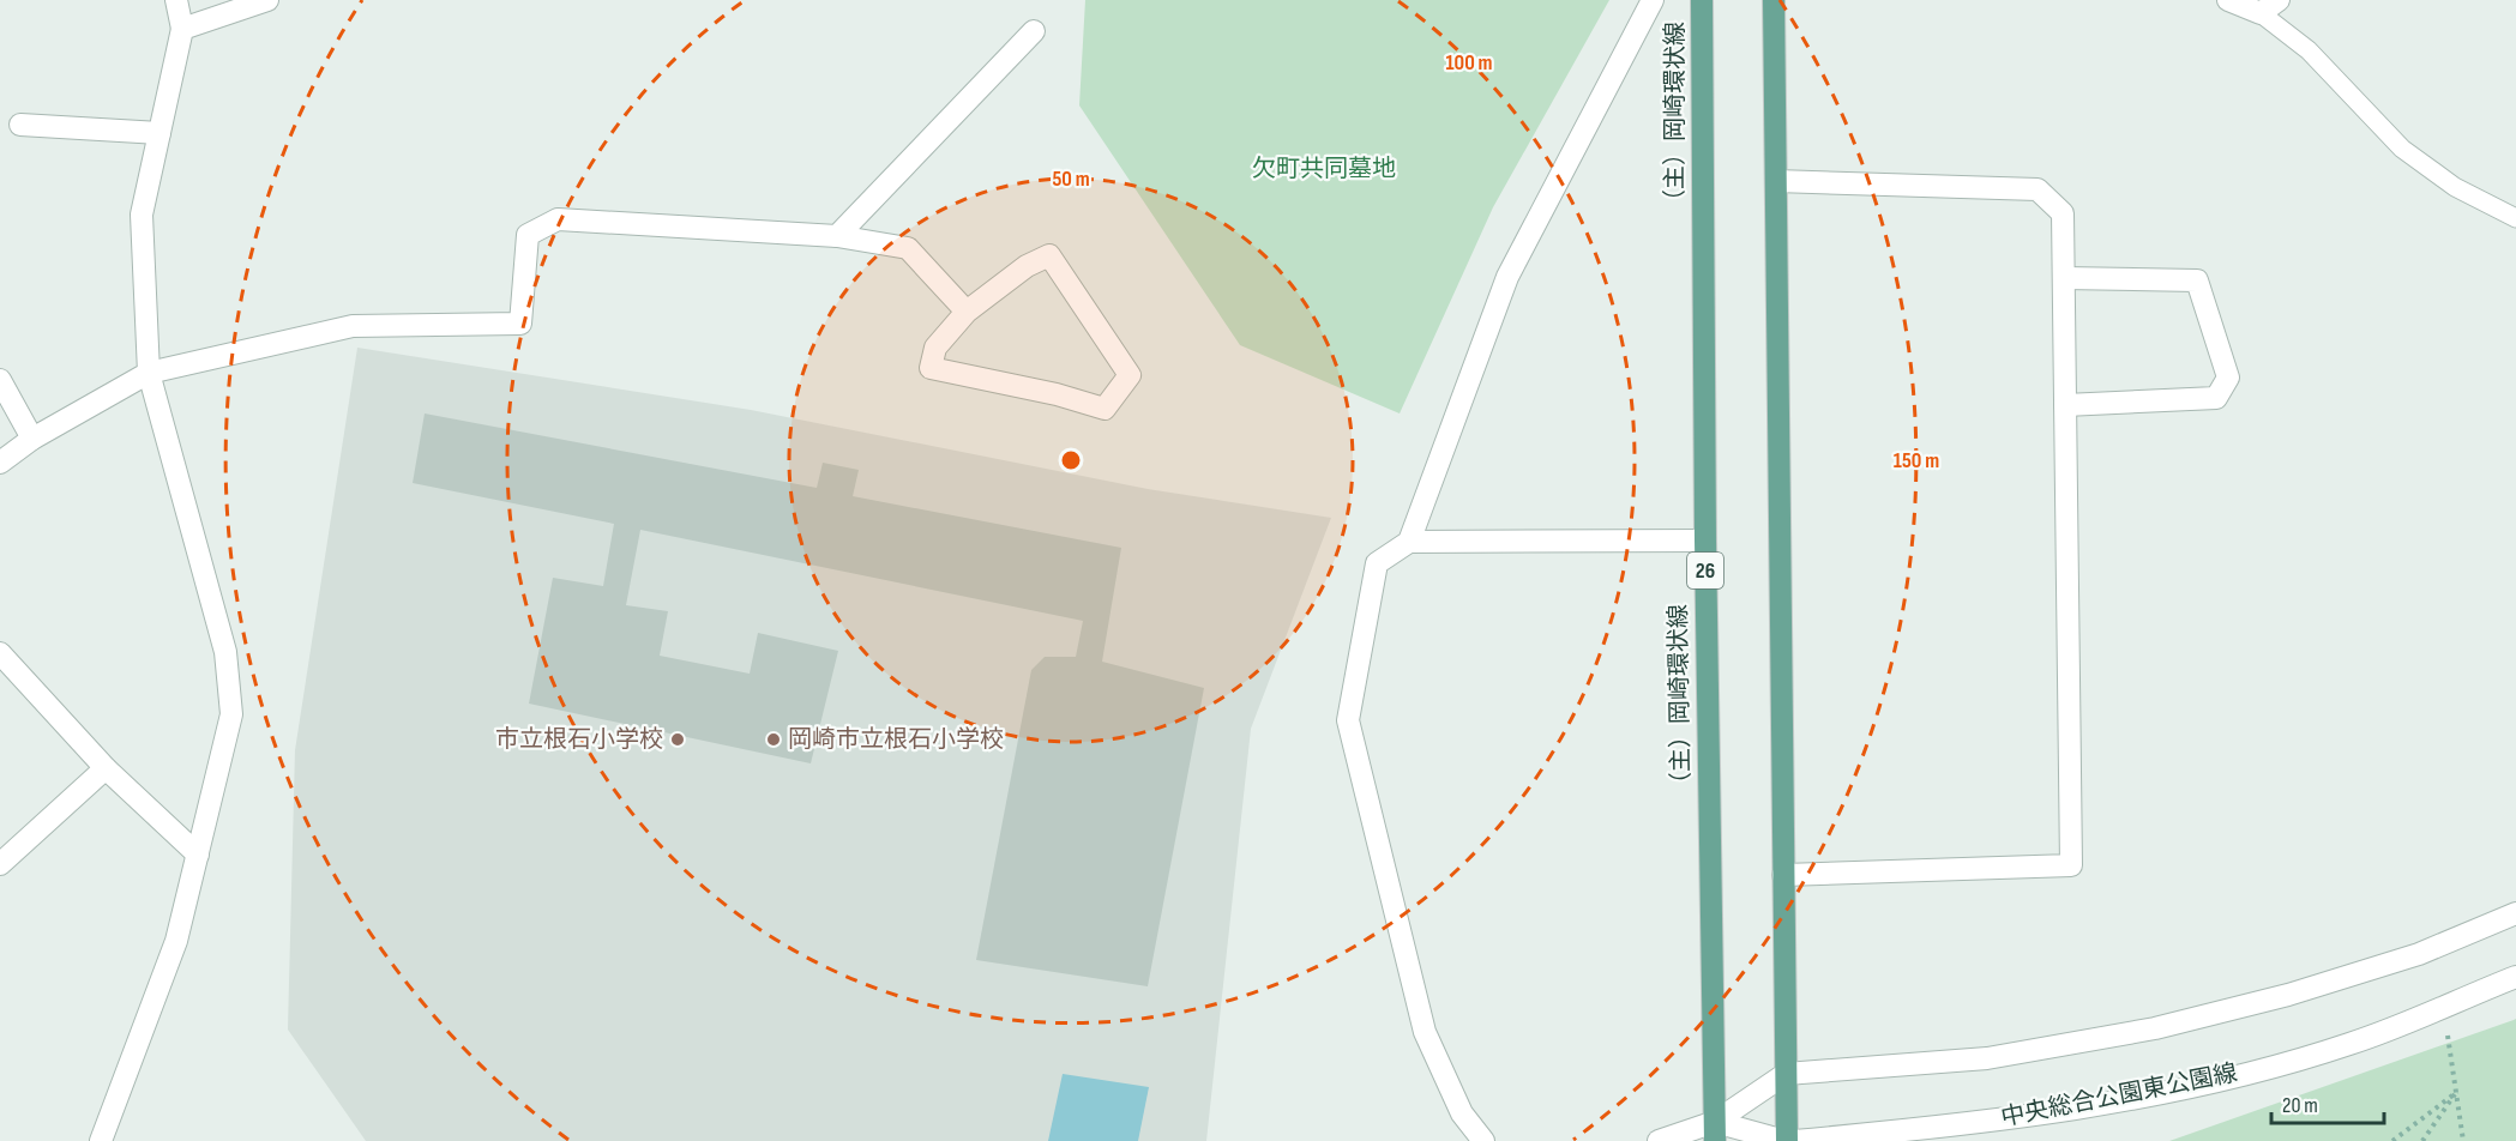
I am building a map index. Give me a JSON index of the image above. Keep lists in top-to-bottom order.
{
  "streets": {
    "main road": ["（主）岡崎環状線", "26"],
    "street": ["中央総合公園東公園線"]
  },
  "parks": ["欠町共同墓地"],
  "places": ["市立根石小学校", "岡崎市立根石小学校"],
  "scale_bar": "20 m",
  "rings": ["100 m", "50 m", "150 m"]
}
